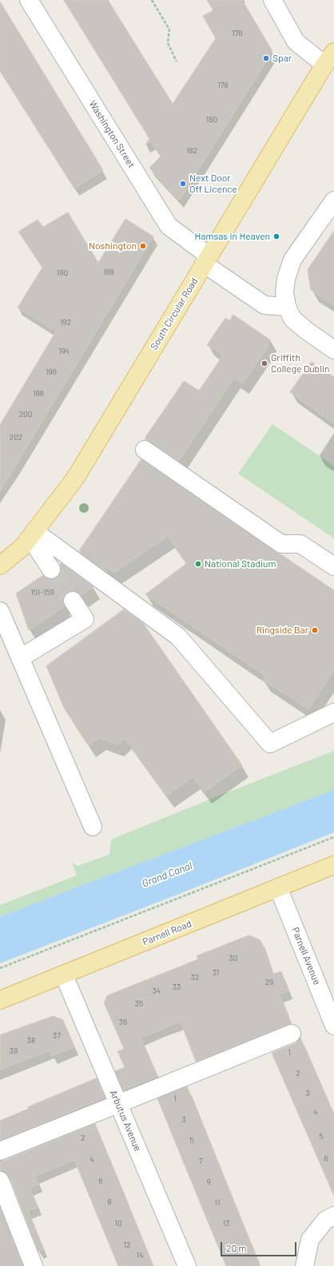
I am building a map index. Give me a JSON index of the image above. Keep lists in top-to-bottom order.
{
  "streets": {
    "main road": ["South Circular Road", "Parnell Road"],
    "street": ["Washington Street", "Parnell Avenue", "Arbutus Avenue"]
  },
  "crossings": [
    ["Washington Street", "South Circular Road"],
    ["Parnell Road", "Parnell Avenue"],
    ["Parnell Road", "Arbutus Avenue"]
  ],
  "water": ["Grand Canal"],
  "places": [
    "Spar",
    "Next Door Off Licence",
    "Hamsas in Heaven",
    "Noshington",
    "Griffith College Dublin",
    "National Stadium",
    "Ringside Bar"
  ],
  "house_numbers": [
    "176",
    "178",
    "180",
    "182",
    "188",
    "190",
    "192",
    "194",
    "196",
    "198",
    "200",
    "202",
    "151-159",
    "30",
    "31",
    "32",
    "29",
    "33",
    "34",
    "35",
    "36",
    "37",
    "38",
    "39",
    "1",
    "2",
    "3",
    "1",
    "4",
    "3",
    "5",
    "2",
    "5",
    "6",
    "4",
    "7",
    "6",
    "9",
    "8",
    "11",
    "10",
    "13",
    "12",
    "14"
  ],
  "scale_bar": "20 m"
}
